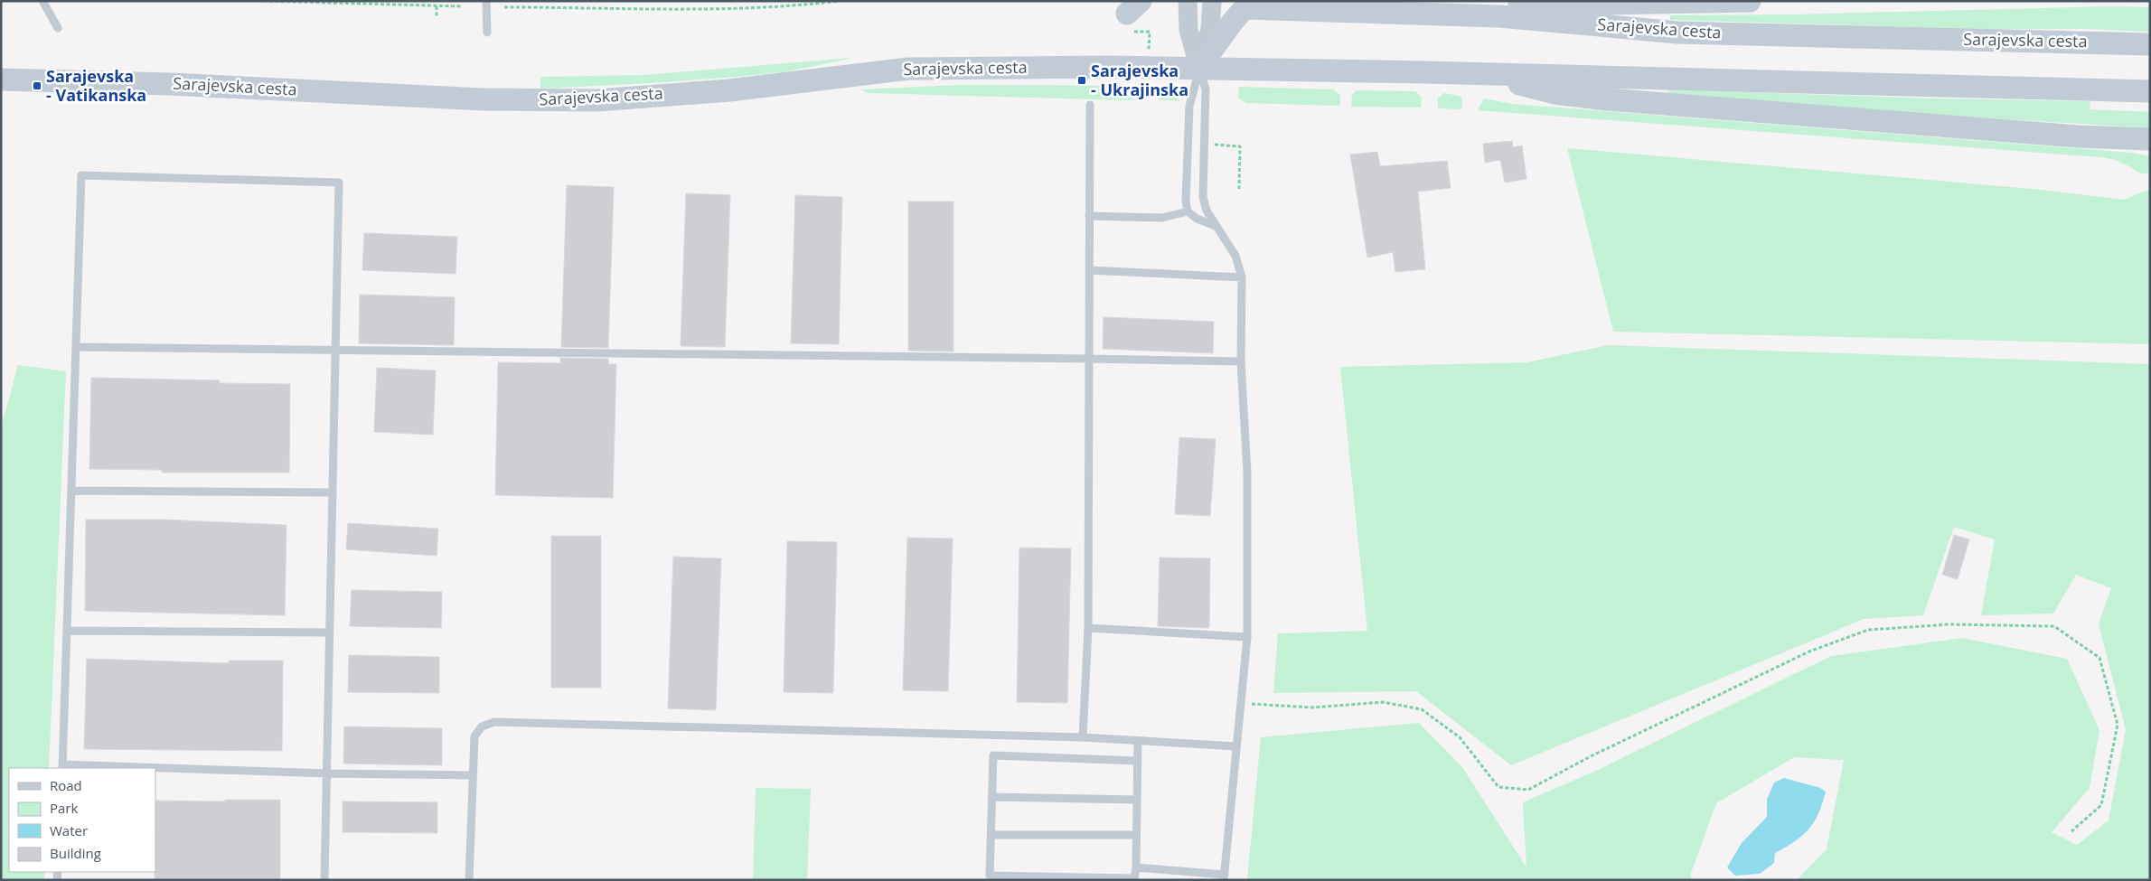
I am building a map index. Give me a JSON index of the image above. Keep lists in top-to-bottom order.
{
  "streets": {
    "main road": ["Sarajevska cesta"]
  },
  "places": {
    "transit": ["Sarajevska - Ukrajinska", "Sarajevska - Vatikanska"]
  },
  "legend": [
    "Road",
    "Park",
    "Water",
    "Building"
  ]
}
